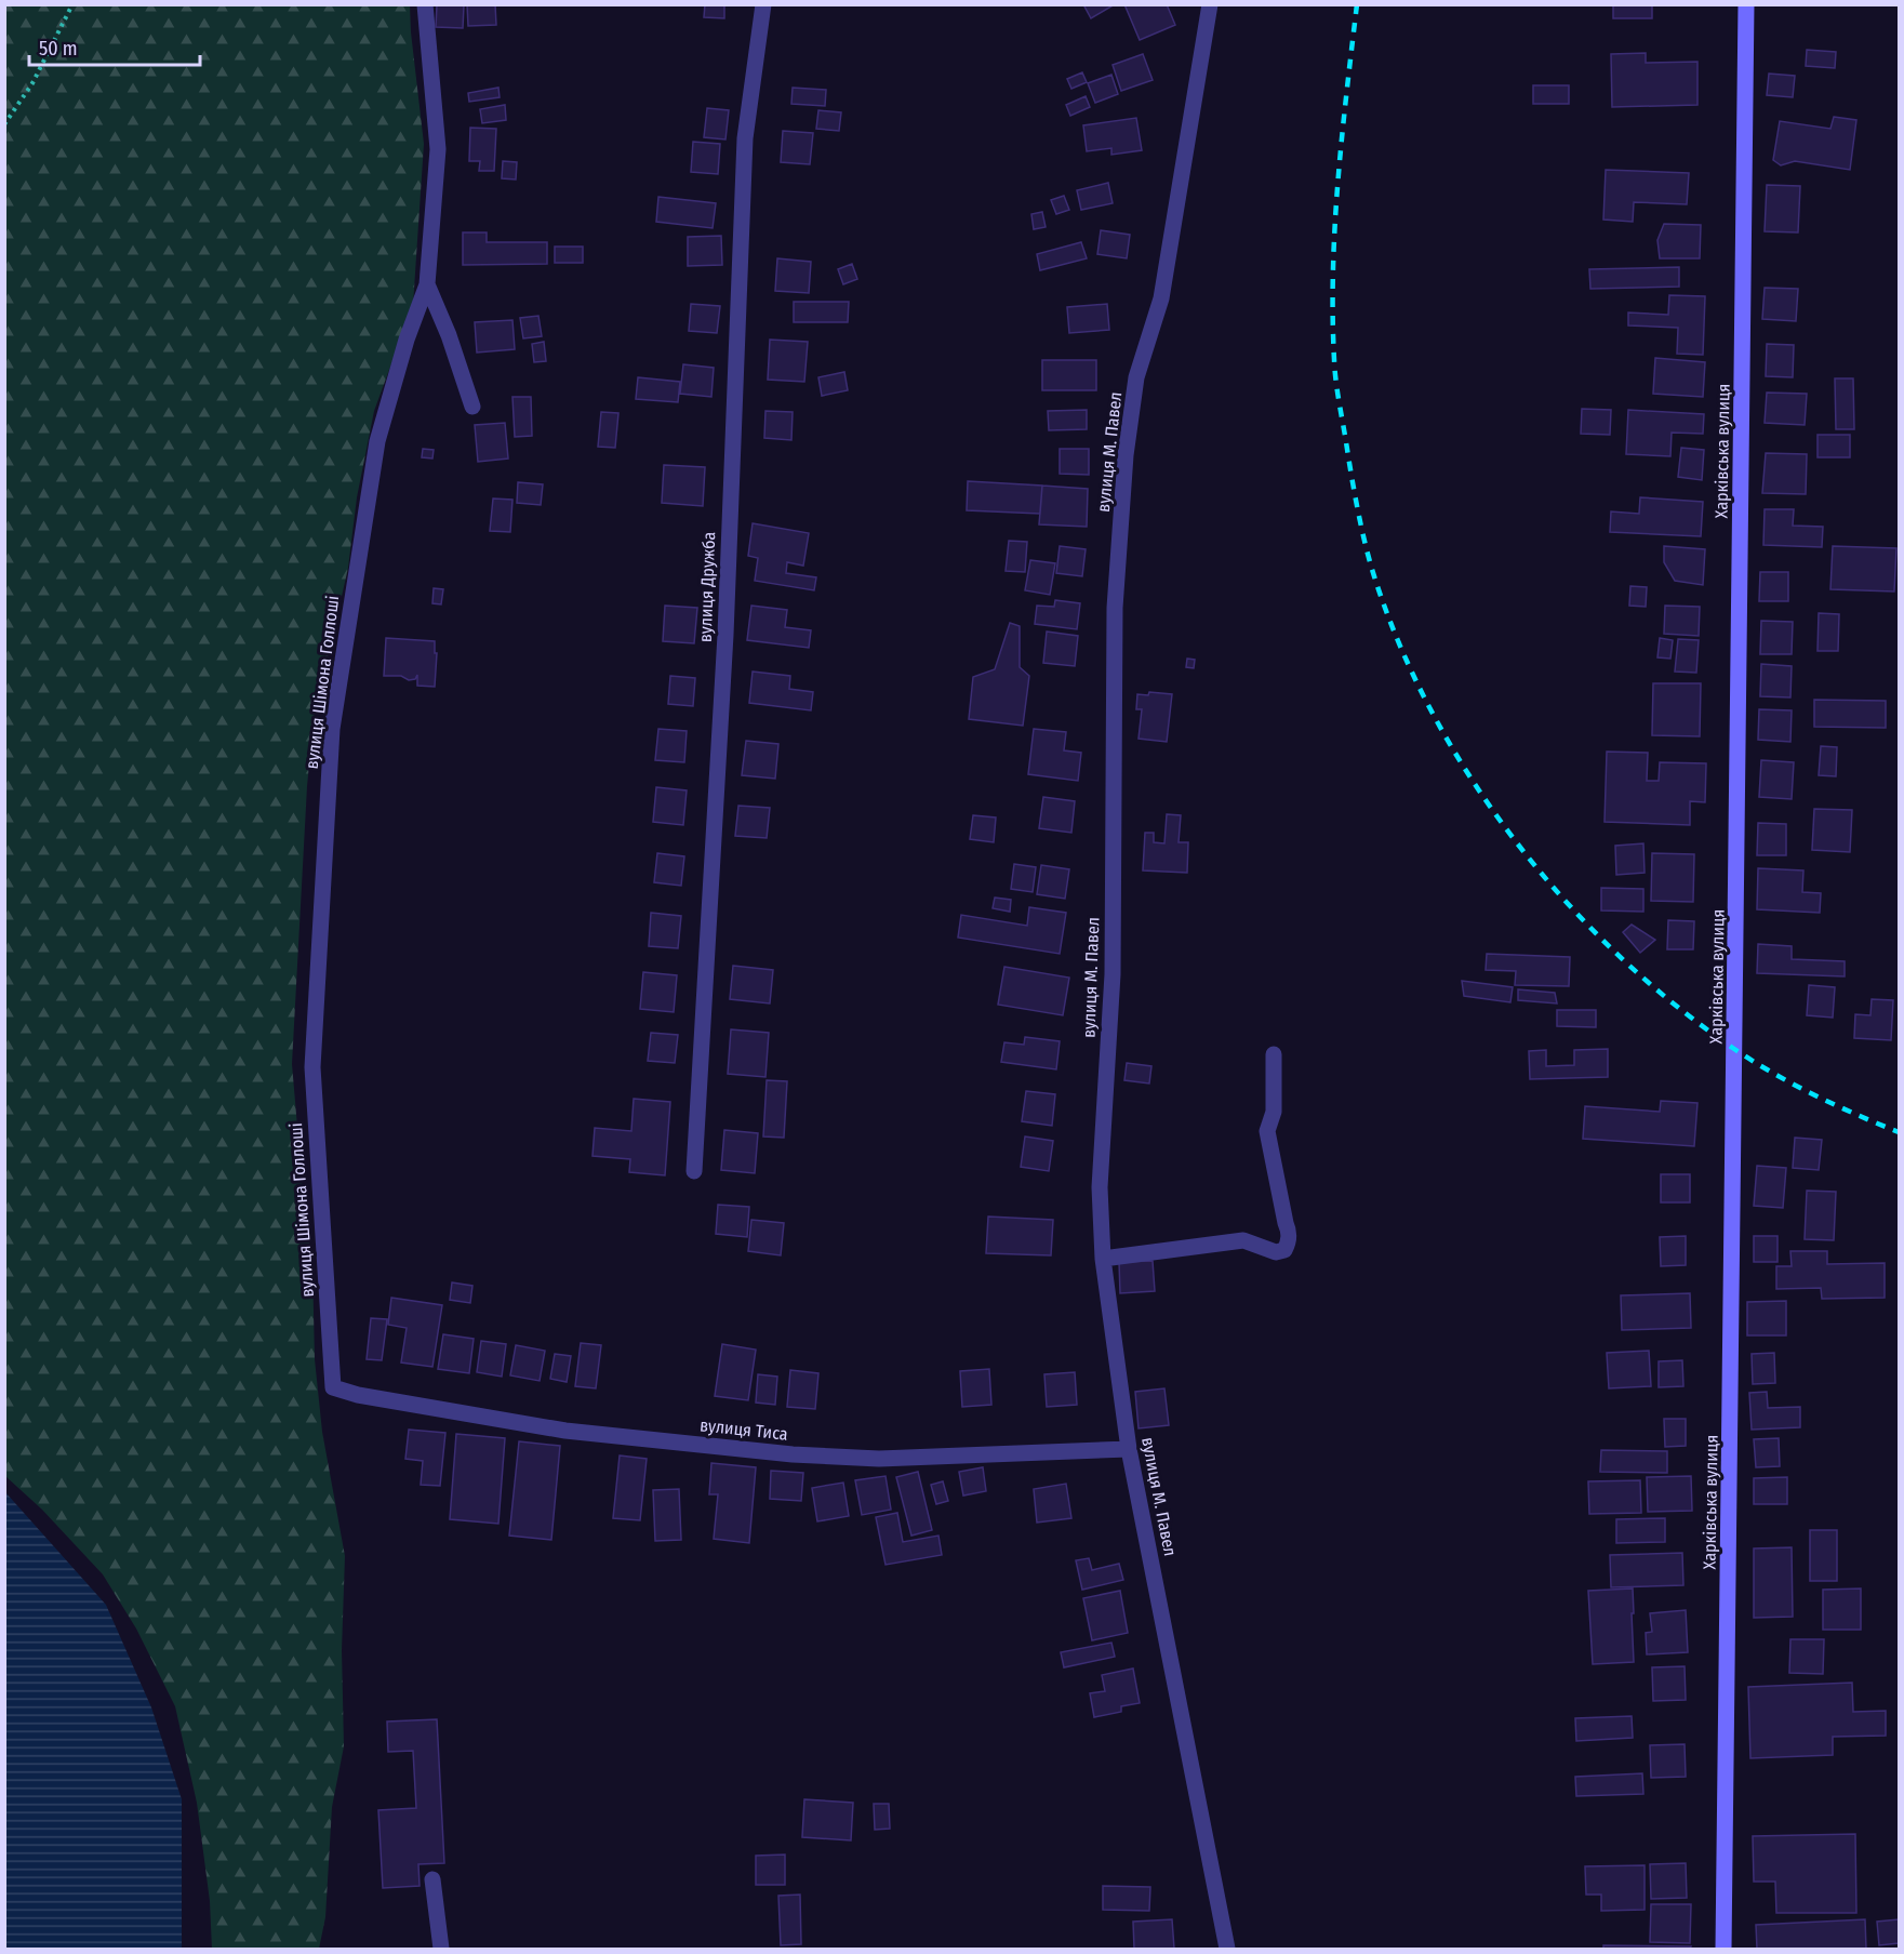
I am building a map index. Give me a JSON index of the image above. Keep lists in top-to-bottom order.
{
  "streets": {
    "street": [
      "Харківська вулиця",
      "вулиця М. Павел",
      "вулиця Дружба",
      "вулиця Шімона Голлоші",
      "вулиця Тиса"
    ]
  },
  "crossings": [
    ["вулиця М. Павел", "вулиця Тиса"],
    ["вулиця Шімона Голлоші", "вулиця Тиса"]
  ],
  "scale_bar": "50 m"
}
